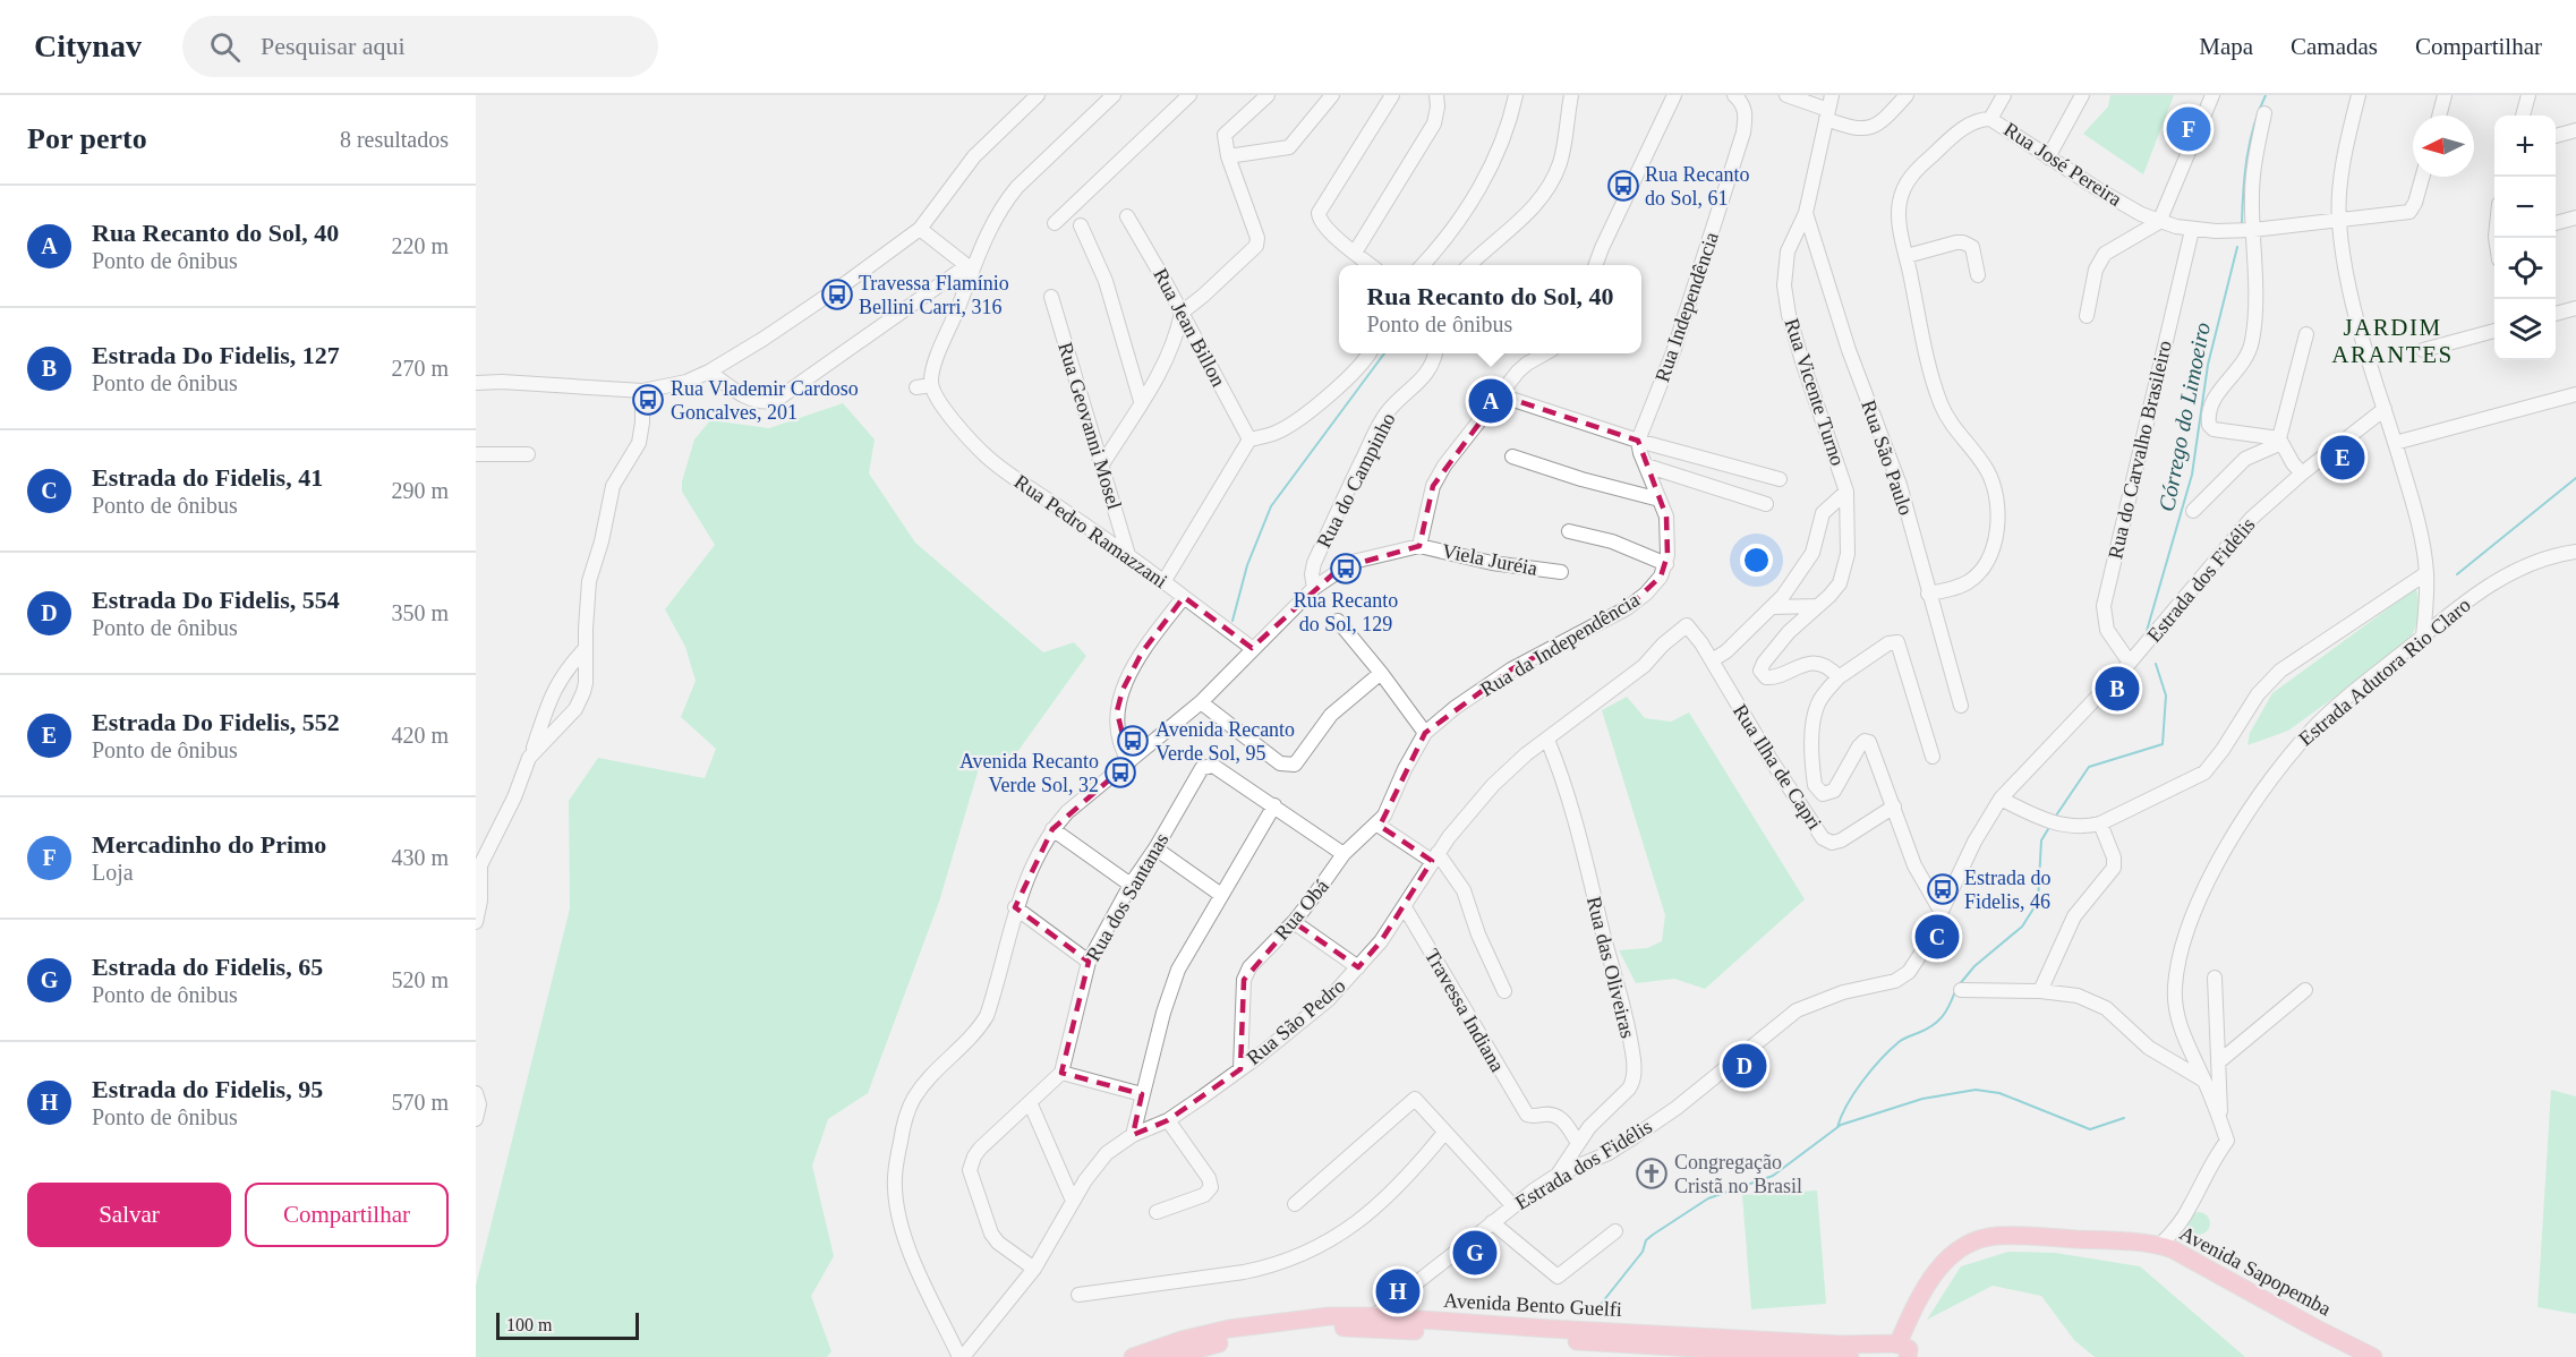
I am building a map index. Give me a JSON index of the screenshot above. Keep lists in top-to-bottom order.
{
  "streets": {
    "main road": ["Avenida Sapopemba", "Avenida Bento Guelfi"],
    "street": [
      "Rua José Pereira",
      "Rua Independência",
      "Rua Jean Billon",
      "Rua Vicente Turno",
      "Rua Geovanni Mosel",
      "Rua do Carvalho Brasileiro",
      "Rua São Paulo",
      "Rua do Campinho",
      "Rua Pedro Ramazzani",
      "Viela Juréia",
      "Estrada dos Fidélis",
      "Rua da Independência",
      "Estrada Adutora Rio Claro",
      "Rua Ilha de Capri",
      "Rua dos Santanas",
      "Rua Obá",
      "Rua das Oliveiras",
      "Travessa Indiana",
      "Rua São Pedro"
    ]
  },
  "crossings": [
    ["Rua José Pereira", "Rua do Carvalho Brasileiro"],
    ["Rua José Pereira", "Rua São Paulo"],
    ["Rua Vicente Turno", "Rua São Paulo"],
    ["Rua Geovanni Mosel", "Rua Pedro Ramazzani"],
    ["Rua do Carvalho Brasileiro", "Estrada dos Fidélis"],
    ["Estrada dos Fidélis", "Rua das Oliveiras"],
    ["Estrada dos Fidélis", "Avenida Bento Guelfi"],
    ["Rua da Independência", "Rua Obá"],
    ["Estrada Adutora Rio Claro", "Avenida Sapopemba"],
    ["Rua Ilha de Capri", "Rua São Pedro"],
    ["Rua Obá", "Rua São Pedro"],
    ["Rua das Oliveiras", "Travessa Indiana"],
    ["Rua das Oliveiras", "Rua São Pedro"],
    ["Travessa Indiana", "Rua São Pedro"],
    ["Avenida Sapopemba", "Avenida Bento Guelfi"]
  ],
  "districts": ["JARDIM ARANTES"],
  "water": ["Córrego do Limoeiro"],
  "places": {
    "bus stop": [
      "Rua Recanto do Sol, 61",
      "Travessa Flamínio Bellini Carri, 316",
      "Rua Vlademir Cardoso Goncalves, 201",
      "Rua Recanto do Sol, 129",
      "Avenida Recanto Verde Sol, 95",
      "Avenida Recanto Verde Sol, 32",
      "Estrada do Fidelis, 46"
    ],
    "church": ["Congregação Cristã no Brasil"]
  },
  "scale_bar": "100 m",
  "north": "left",
  "page": {
    "header": "Citynav",
    "search": "Pesquisar aqui",
    "nav": ["Mapa", "Camadas", "Compartilhar"],
    "heading": ["Por perto", "8 resultados"],
    "pins": [
      "F",
      "A",
      "E",
      "B",
      "C",
      "D",
      "G",
      "H"
    ],
    "map_buttons": ["+", "−"],
    "list": [
      {
        "mark": "A",
        "name": "Rua Recanto do Sol, 40",
        "note": "Ponto de ônibus",
        "value": "220 m"
      },
      {
        "mark": "B",
        "name": "Estrada Do Fidelis, 127",
        "note": "Ponto de ônibus",
        "value": "270 m"
      },
      {
        "mark": "C",
        "name": "Estrada do Fidelis, 41",
        "note": "Ponto de ônibus",
        "value": "290 m"
      },
      {
        "mark": "D",
        "name": "Estrada Do Fidelis, 554",
        "note": "Ponto de ônibus",
        "value": "350 m"
      },
      {
        "mark": "E",
        "name": "Estrada Do Fidelis, 552",
        "note": "Ponto de ônibus",
        "value": "420 m"
      },
      {
        "mark": "F",
        "name": "Mercadinho do Primo",
        "note": "Loja",
        "value": "430 m"
      },
      {
        "mark": "G",
        "name": "Estrada do Fidelis, 65",
        "note": "Ponto de ônibus",
        "value": "520 m"
      },
      {
        "mark": "H",
        "name": "Estrada do Fidelis, 95",
        "note": "Ponto de ônibus",
        "value": "570 m"
      }
    ],
    "popup": ["Rua Recanto do Sol, 40", "Ponto de ônibus"],
    "buttons": ["Salvar", "Compartilhar"],
    "scale": "100 m"
  }
}
